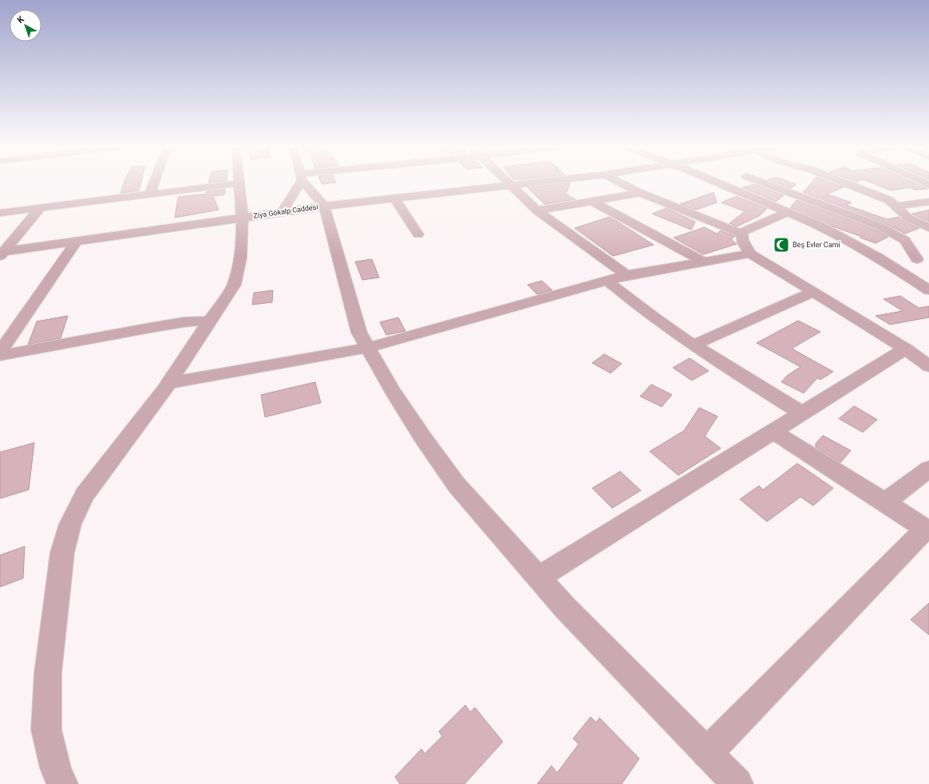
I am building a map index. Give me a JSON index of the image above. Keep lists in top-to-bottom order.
{
  "streets": {
    "street": ["Ziya Gökalp Caddesi"]
  },
  "places": {
    "mosque": ["Beş Evler Cami"]
  },
  "north": "top left"
}
